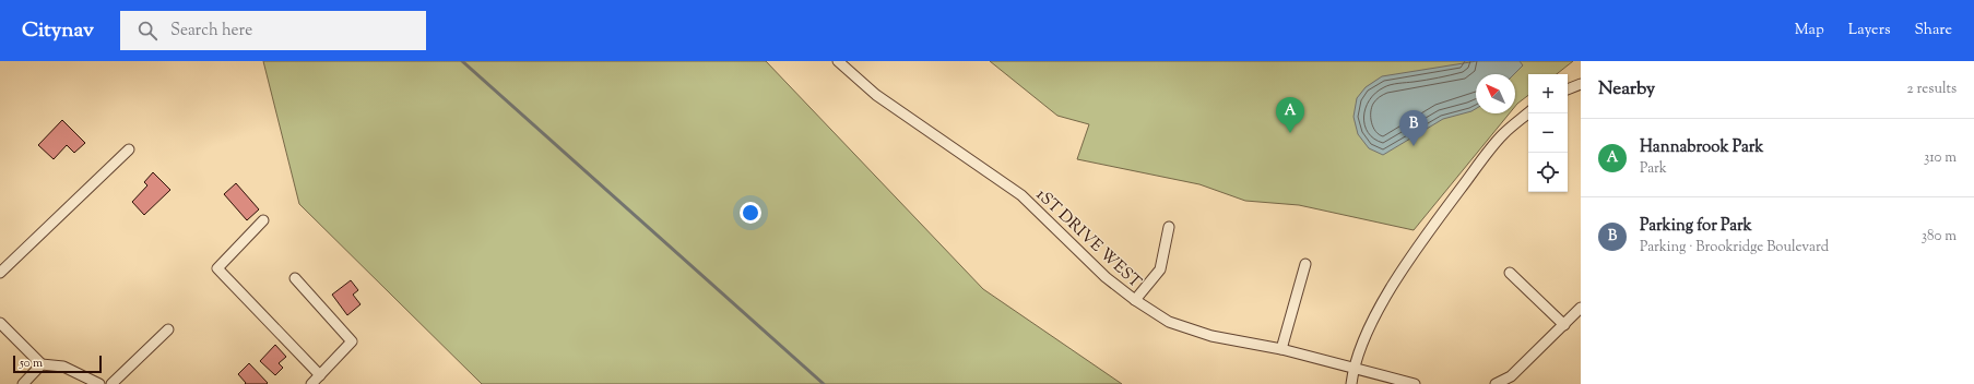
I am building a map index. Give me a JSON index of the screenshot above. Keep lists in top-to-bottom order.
{
  "streets": {
    "street": ["1ST DRIVE WEST"]
  },
  "scale_bar": "50 m",
  "north": "top left",
  "page": {
    "header": "Citynav",
    "search": "Search here",
    "nav": ["Map", "Layers", "Share"],
    "heading": ["Nearby", "2 results"],
    "map_buttons": ["+", "−"],
    "pins": ["A", "B"],
    "list": [
      {
        "mark": "A",
        "name": "Hannabrook Park",
        "note": "Park",
        "value": "310 m"
      },
      {
        "mark": "B",
        "name": "Parking for Park",
        "note": "Parking · Brookridge Boulevard",
        "value": "380 m"
      }
    ],
    "scale": "50 m"
  }
}
